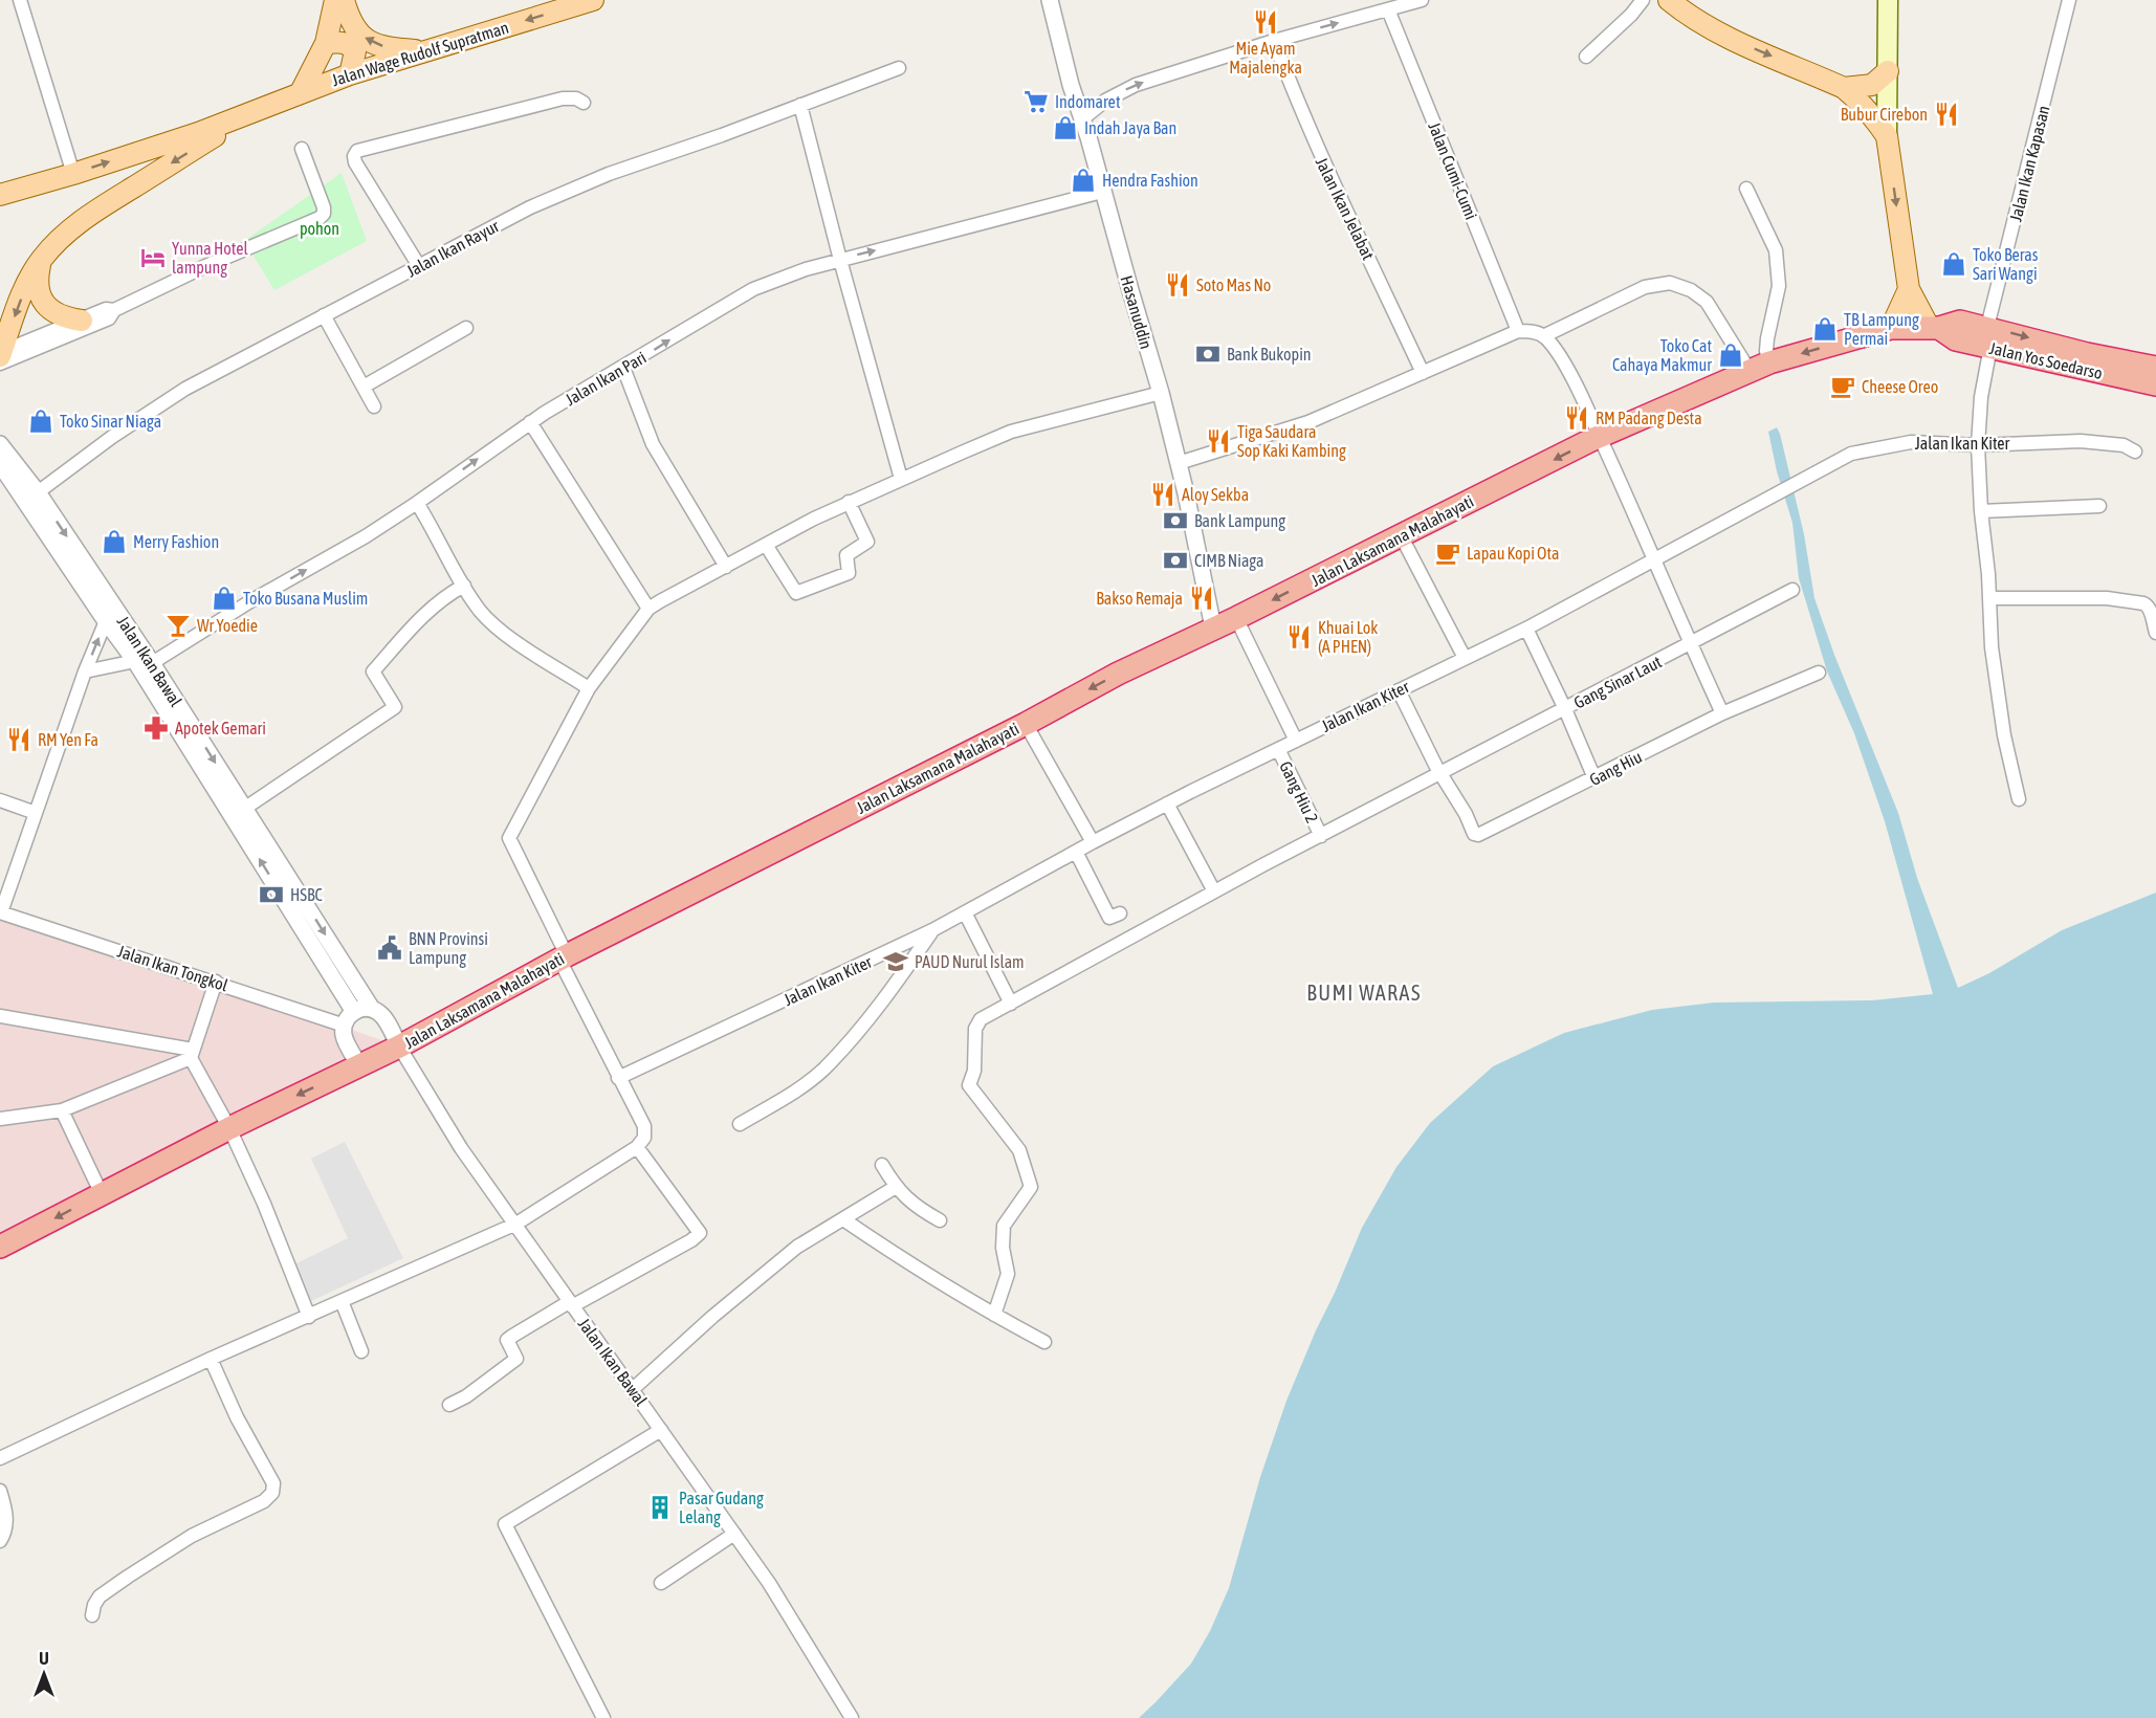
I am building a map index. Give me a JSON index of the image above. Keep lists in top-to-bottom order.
{
  "streets": {
    "highway": ["Jalan Yos Soedarso", "Jalan Laksamana Malahayati"],
    "main road": ["Jalan Wage Rudolf Supratman"],
    "street": [
      "Jalan Ikan Kapasan",
      "Jalan Cumi-Cumi",
      "Jalan Ikan Jelabat",
      "Jalan Ikan Rayur",
      "Hasanuddin",
      "Jalan Ikan Pari",
      "Jalan Ikan Kiter",
      "Jalan Ikan Bawal",
      "Gang Sinar Laut",
      "Gang Hiu",
      "Gang Hiu 2",
      "Jalan Ikan Tongkol"
    ]
  },
  "crossings": [
    ["Jalan Ikan Kapasan", "Jalan Yos Soedarso"],
    ["Jalan Ikan Kapasan", "Jalan Ikan Kiter"],
    ["Jalan Ikan Rayur", "Jalan Ikan Bawal"],
    ["Hasanuddin", "Jalan Ikan Pari"],
    ["Hasanuddin", "Jalan Laksamana Malahayati"],
    ["Jalan Yos Soedarso", "Jalan Laksamana Malahayati"],
    ["Jalan Ikan Pari", "Jalan Ikan Bawal"],
    ["Jalan Ikan Kiter", "Gang Hiu 2"],
    ["Jalan Laksamana Malahayati", "Jalan Ikan Bawal"],
    ["Jalan Laksamana Malahayati", "Jalan Ikan Tongkol"],
    ["Jalan Ikan Bawal", "Jalan Ikan Tongkol"],
    ["Gang Sinar Laut", "Gang Hiu"],
    ["Gang Sinar Laut", "Gang Hiu 2"]
  ],
  "one_way": ["Jalan Ikan Pari", "Jalan Laksamana Malahayati"],
  "districts": ["BUMI WARAS"],
  "parks": ["pohon"],
  "places": {
    "restaurant": [
      "Mie Ayam Majalengka",
      "Bubur Cirebon",
      "Soto Mas No",
      "RM Padang Desta",
      "Tiga Saudara Sop Kaki Kambing",
      "Aloy Sekba",
      "Bakso Remaja",
      "Khuai Lok (A PHEN)",
      "RM Yen Fa"
    ],
    "supermarket": ["Indomaret"],
    "shop": [
      "Indah Jaya Ban",
      "Hendra Fashion",
      "Toko Beras Sari Wangi",
      "TB Lampung Permai",
      "Toko Cat Cahaya Makmur",
      "Toko Sinar Niaga",
      "Merry Fashion",
      "Toko Busana Muslim"
    ],
    "hotel": ["Yunna Hotel lampung"],
    "bank": [
      "Bank Bukopin",
      "Bank Lampung",
      "CIMB Niaga",
      "HSBC"
    ],
    "cafe": ["Cheese Oreo", "Lapau Kopi Ota"],
    "bar": ["Wr Yoedie"],
    "pharmacy": ["Apotek Gemari"],
    "public building": ["BNN Provinsi Lampung"],
    "school or university": ["PAUD Nurul Islam"],
    "building": ["Pasar Gudang Lelang"]
  },
  "north": "top"
}
